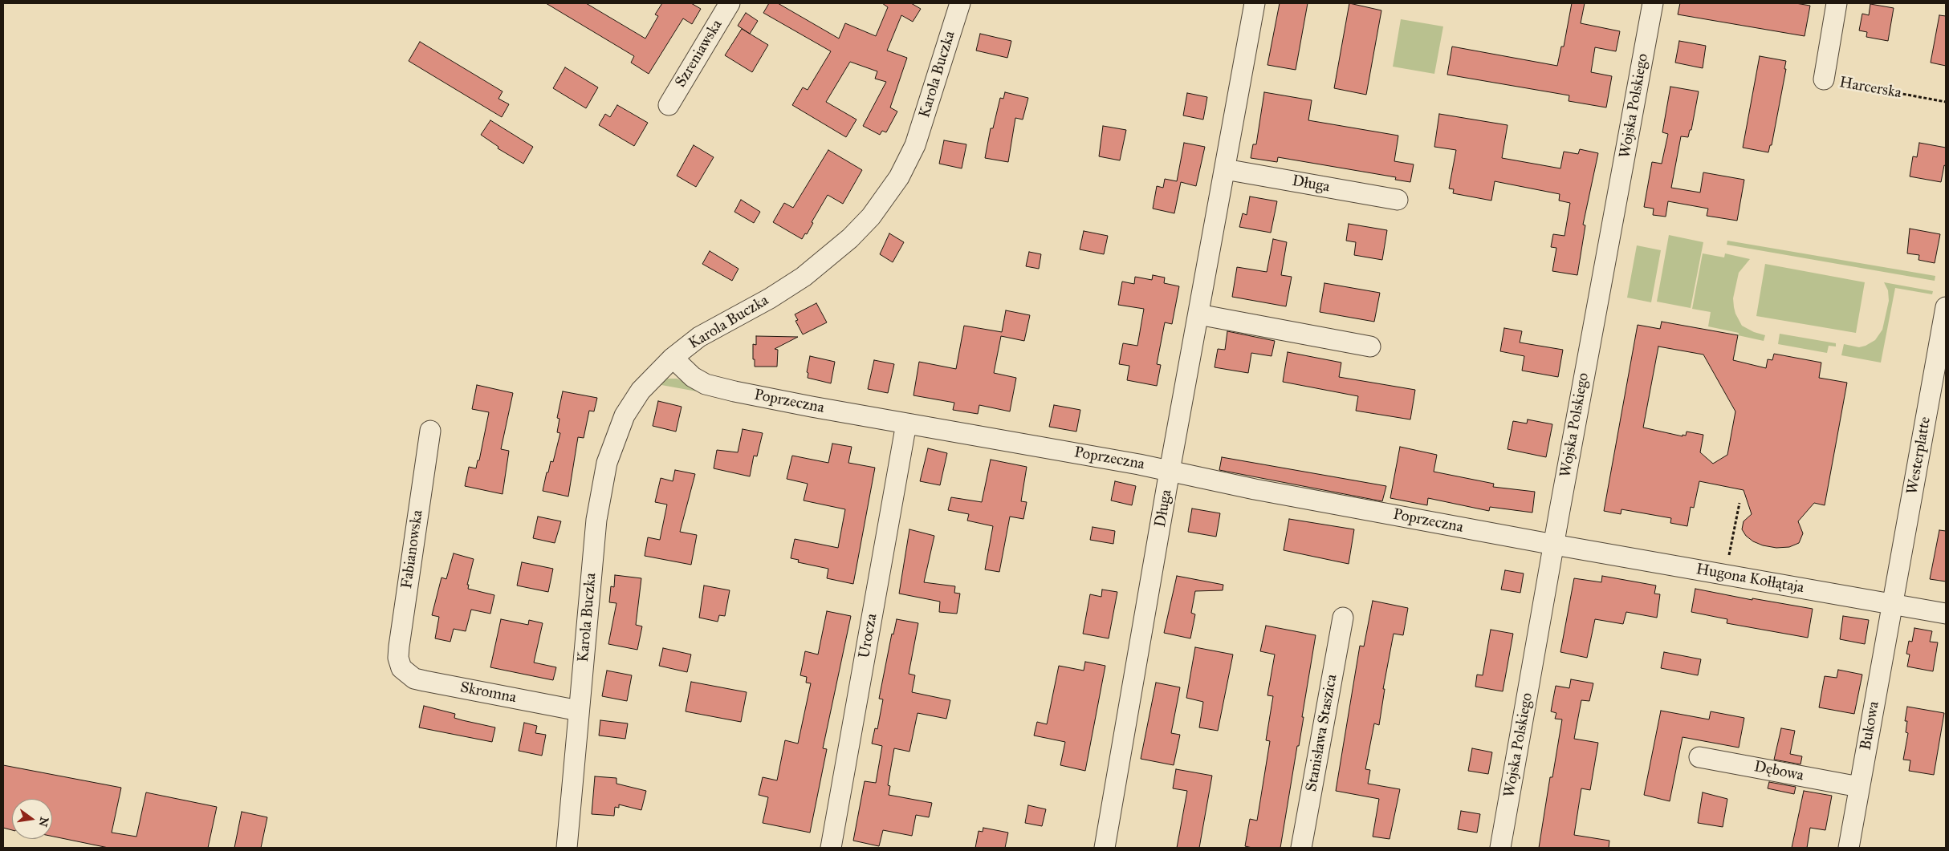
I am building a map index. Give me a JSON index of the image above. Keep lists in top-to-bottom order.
{
  "streets": {
    "street": [
      "Szreniawska",
      "Karola Buczka",
      "Harcerska",
      "Wojska Polskiego",
      "Długa",
      "Poprzeczna",
      "Westerplatte",
      "Fabianowska",
      "Hugona Kołłątaja",
      "Urocza",
      "Skromna",
      "Bukowa",
      "Stanisława Staszica",
      "Dębowa"
    ]
  },
  "crossings": [
    ["Karola Buczka", "Poprzeczna"],
    ["Karola Buczka", "Skromna"],
    ["Wojska Polskiego", "Poprzeczna"],
    ["Wojska Polskiego", "Hugona Kołłątaja"],
    ["Długa", "Poprzeczna"],
    ["Poprzeczna", "Hugona Kołłątaja"],
    ["Poprzeczna", "Urocza"],
    ["Westerplatte", "Hugona Kołłątaja"],
    ["Westerplatte", "Bukowa"],
    ["Fabianowska", "Skromna"],
    ["Hugona Kołłątaja", "Bukowa"],
    ["Bukowa", "Dębowa"]
  ],
  "north": "right"
}
